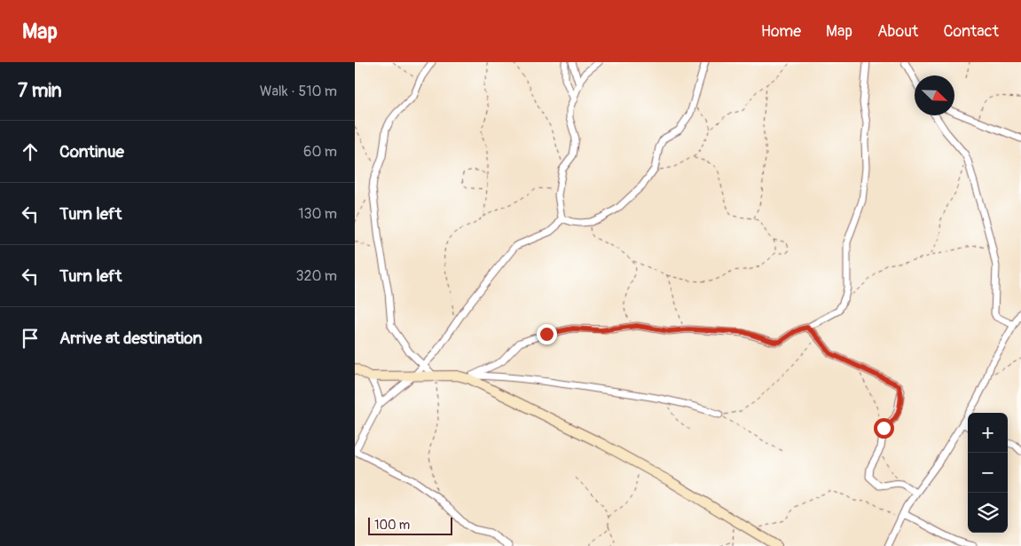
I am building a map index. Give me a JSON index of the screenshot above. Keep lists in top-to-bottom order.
{
  "scale_bar": "100 m",
  "north": "bottom right",
  "page": {
    "header": "Map",
    "nav": [
      "Home",
      "Map",
      "About",
      "Contact"
    ],
    "heading": ["7 min", "Walk · 510 m"],
    "list": [
      ["Continue", "60 m"],
      ["Turn left", "130 m"],
      ["Turn left", "320 m"],
      "Arrive at destination"
    ],
    "map_buttons": ["+", "−"],
    "scale": "100 m"
  }
}
